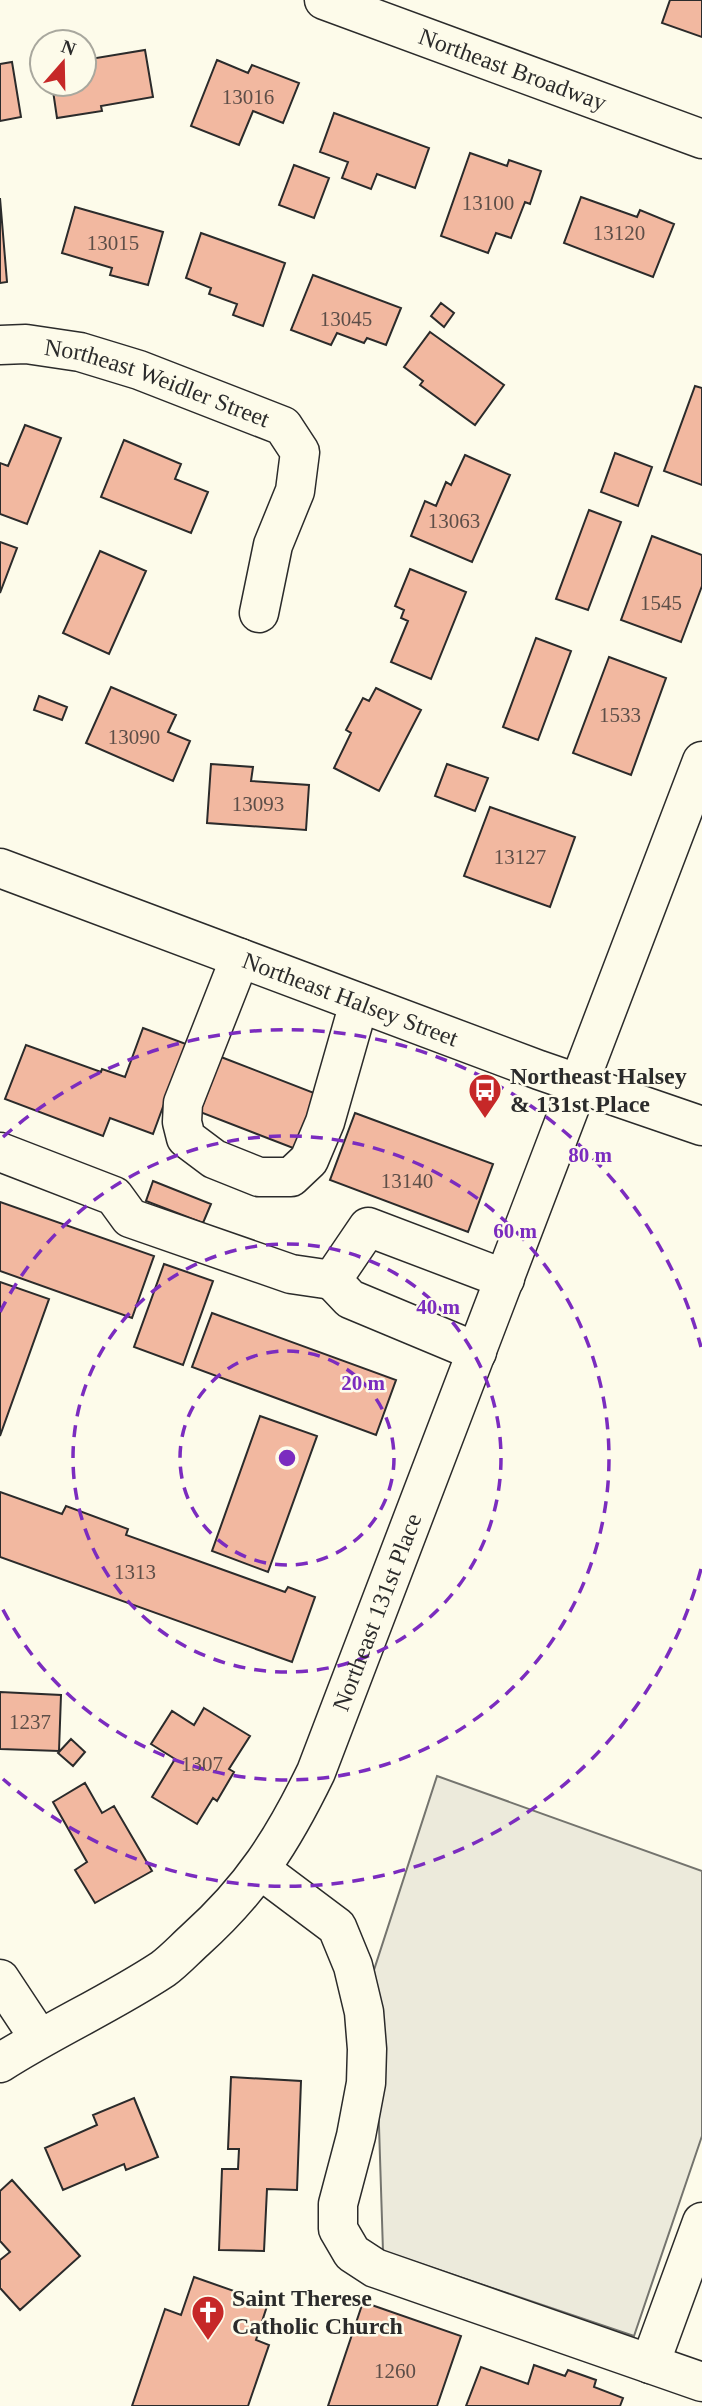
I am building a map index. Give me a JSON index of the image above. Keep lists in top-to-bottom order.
{
  "streets": {
    "street": [
      "Northeast Broadway",
      "Northeast Weidler Street",
      "Northeast Halsey Street",
      "Northeast 131st Place"
    ]
  },
  "crossings": [
    ["Northeast Halsey Street", "Northeast 131st Place"]
  ],
  "places": {
    "bus stop": ["Northeast Halsey & 131st Place"],
    "church": ["Saint Therese Catholic Church"]
  },
  "house_numbers": [
    "13016",
    "13100",
    "13120",
    "13015",
    "13045",
    "13063",
    "1545",
    "1533",
    "13090",
    "13093",
    "13127",
    "13140",
    "1313",
    "1237",
    "1307",
    "1260"
  ],
  "north": "top",
  "rings": [
    "80 m",
    "60 m",
    "40 m",
    "20 m"
  ]
}
